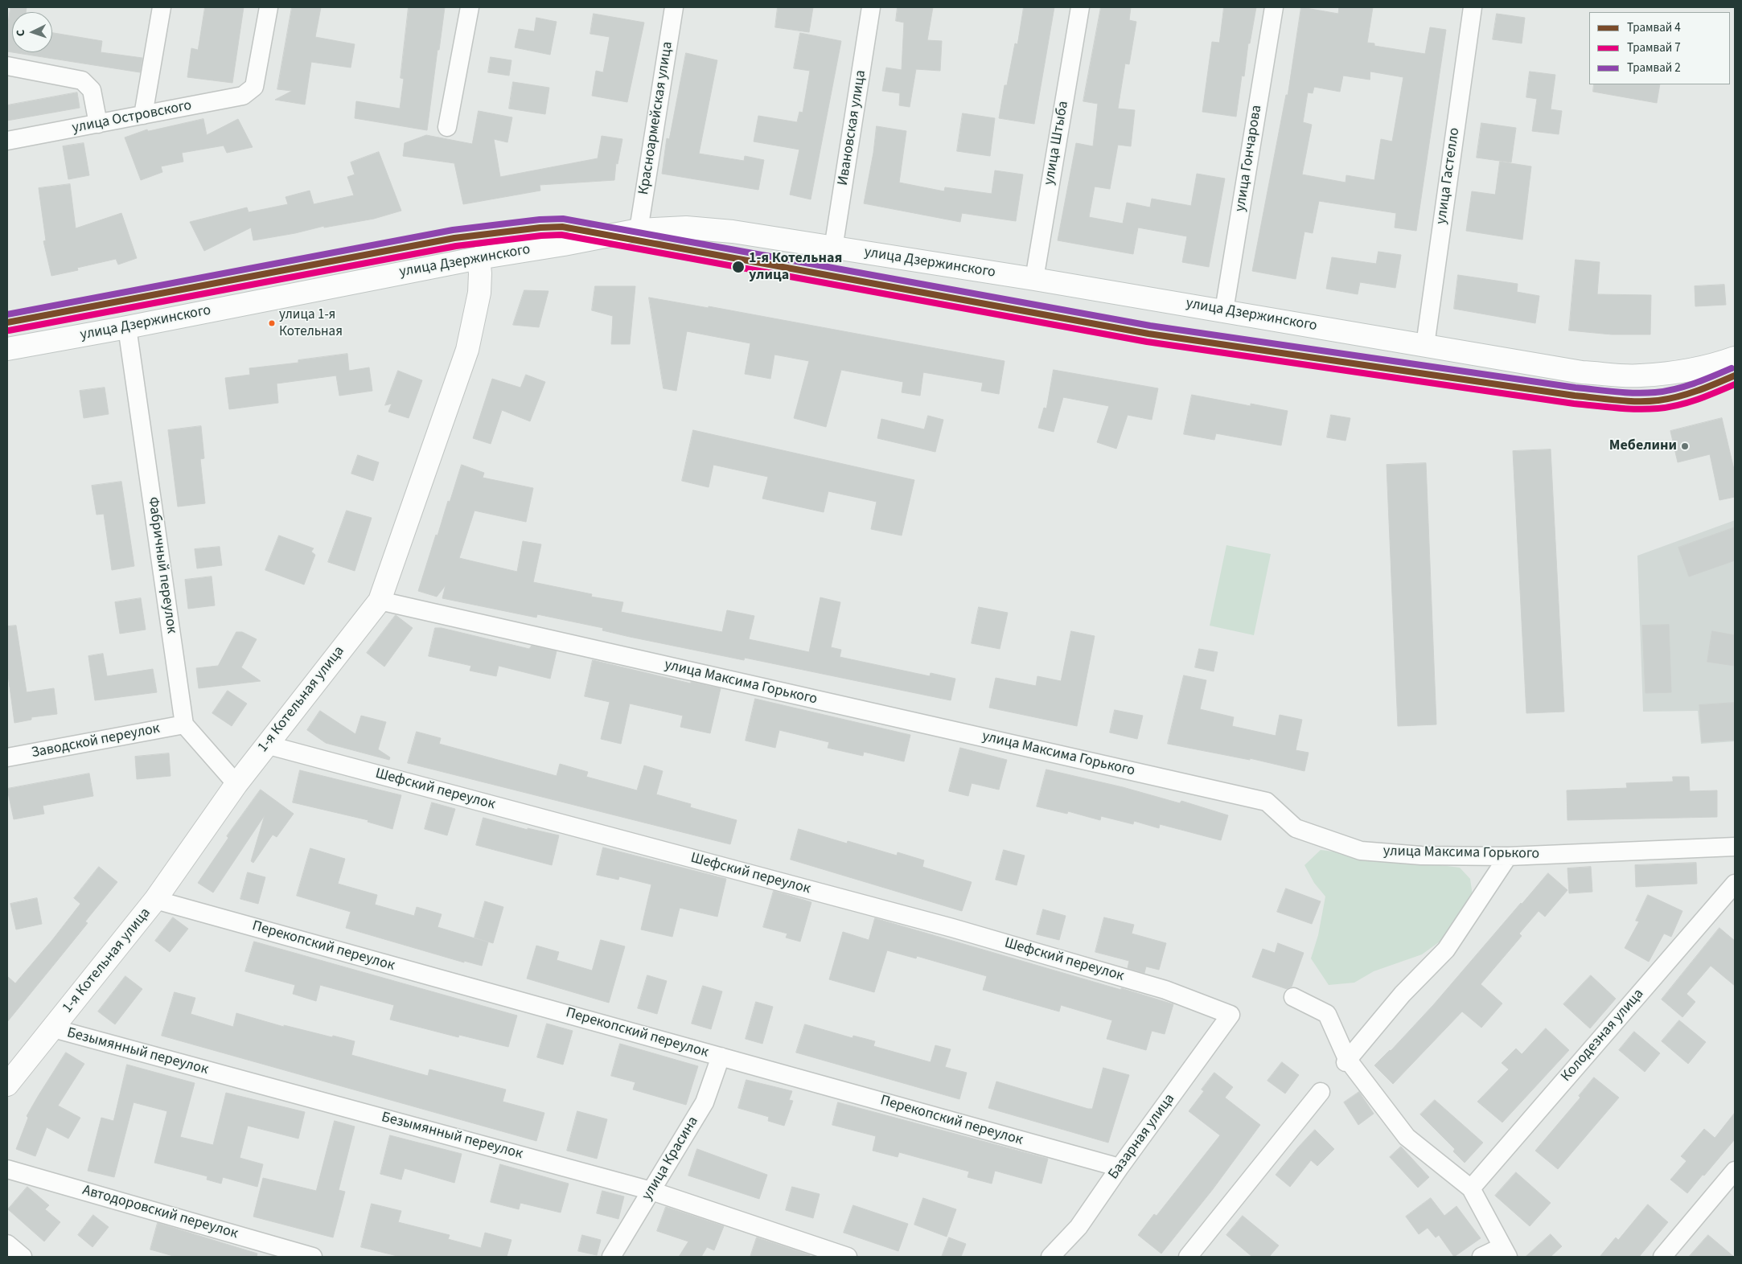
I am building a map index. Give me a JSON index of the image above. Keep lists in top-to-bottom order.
{
  "streets": {
    "main road": ["улица Дзержинского", "1-я Котельная улица"],
    "street": [
      "улица Островского",
      "Красноармейская улица",
      "Ивановская улица",
      "улица Штыба",
      "улица Гончарова",
      "улица Гастелло",
      "Фабричный переулок",
      "улица Максима Горького",
      "Заводской переулок",
      "Шефский переулок",
      "Перекопский переулок",
      "Колодезная улица",
      "Безымянный переулок",
      "Базарная улица",
      "улица Красина",
      "Автодоровский переулок"
    ]
  },
  "crossings": [
    ["Красноармейская улица", "улица Дзержинского"],
    ["Ивановская улица", "улица Дзержинского"],
    ["улица Штыба", "улица Дзержинского"],
    ["улица Гончарова", "улица Дзержинского"],
    ["улица Гастелло", "улица Дзержинского"],
    ["улица Дзержинского", "Фабричный переулок"],
    ["улица Дзержинского", "1-я Котельная улица"],
    ["Фабричный переулок", "Заводской переулок"],
    ["улица Максима Горького", "1-я Котельная улица"],
    ["1-я Котельная улица", "Шефский переулок"],
    ["1-я Котельная улица", "Перекопский переулок"],
    ["1-я Котельная улица", "Безымянный переулок"],
    ["Шефский переулок", "Базарная улица"],
    ["Перекопский переулок", "Базарная улица"],
    ["Перекопский переулок", "улица Красина"],
    ["Безымянный переулок", "улица Красина"]
  ],
  "places": ["1-я Котельная улица", "улица 1-я Котельная", "Мебелини"],
  "lines": ["tram line 2", "tram line 4", "tram line 7"],
  "legend": ["Трамвай 4", "Трамвай 7", "Трамвай 2"],
  "north": "left"
}
